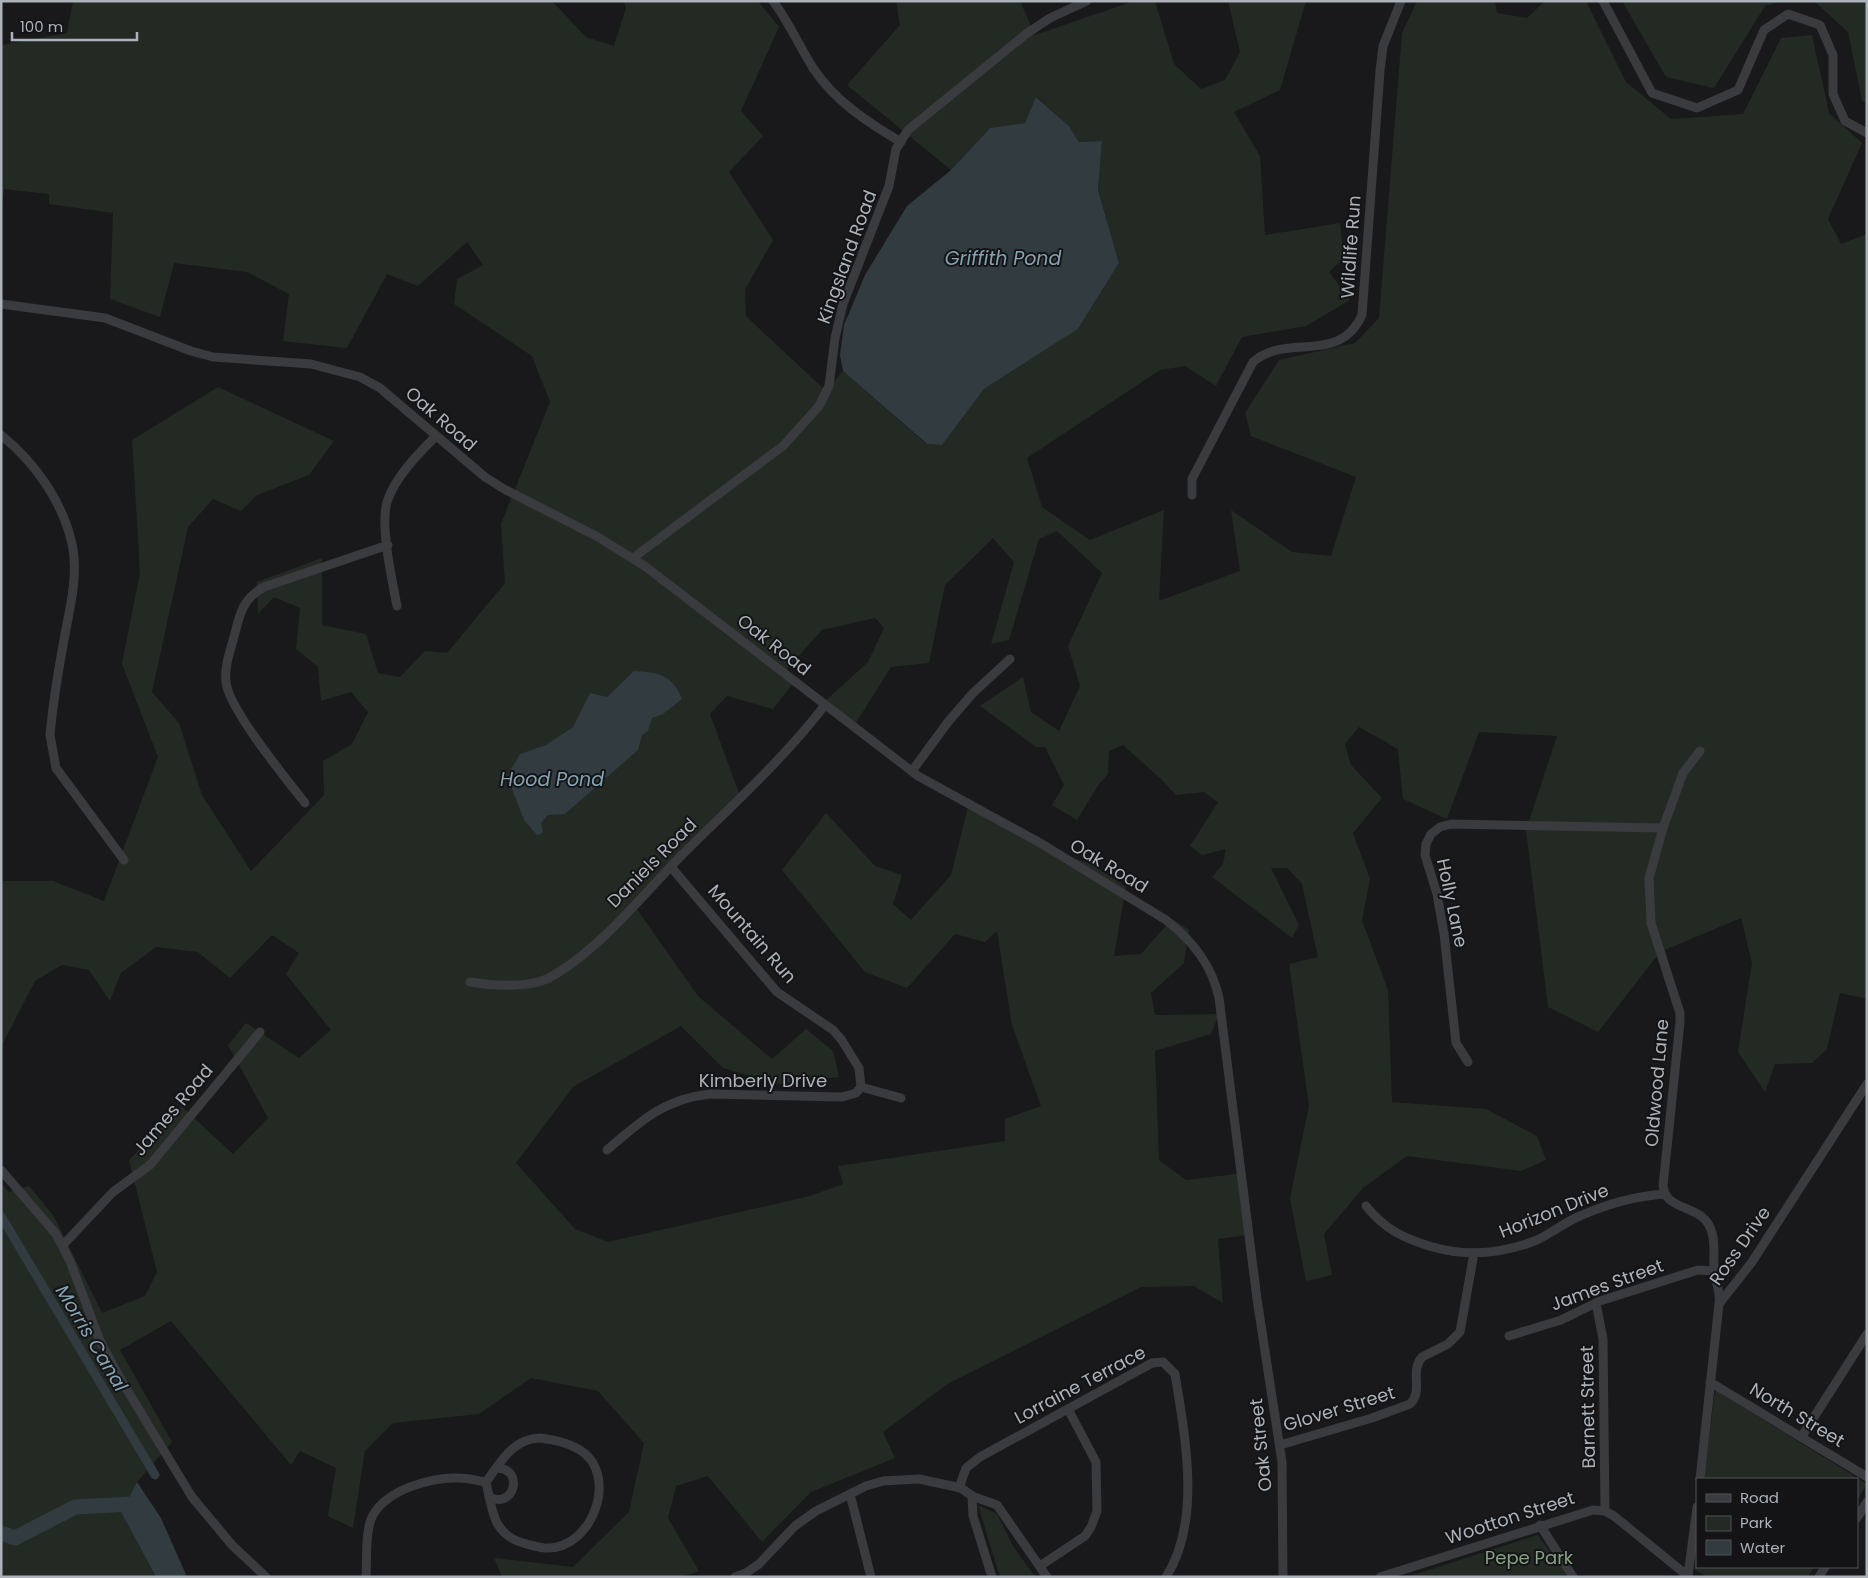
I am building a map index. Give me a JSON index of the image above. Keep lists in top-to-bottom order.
{
  "streets": {
    "street": [
      "Wildlife Run",
      "Kingsland Road",
      "Oak Road",
      "Daniels Road",
      "Holly Lane",
      "Mountain Run",
      "Kimberly Drive",
      "Oldwood Lane",
      "James Road",
      "Horizon Drive",
      "Ross Drive",
      "James Street",
      "Lorraine Terrace",
      "Barnett Street",
      "Glover Street",
      "North Street",
      "Oak Street",
      "Wootton Street"
    ]
  },
  "crossings": [
    ["Kingsland Road", "Oak Road"],
    ["Oak Road", "Daniels Road"],
    ["Oak Road", "Oak Street"],
    ["Daniels Road", "Mountain Run"],
    ["Holly Lane", "Oldwood Lane"],
    ["Mountain Run", "Kimberly Drive"],
    ["Oldwood Lane", "Horizon Drive"],
    ["Horizon Drive", "Glover Street"],
    ["Ross Drive", "North Street"],
    ["James Street", "Barnett Street"],
    ["Barnett Street", "Wootton Street"],
    ["Glover Street", "Oak Street"]
  ],
  "water": ["Griffith Pond", "Hood Pond", "Morris Canal"],
  "parks": ["Pepe Park"],
  "legend": ["Road", "Park", "Water"],
  "scale_bar": "100 m"
}
